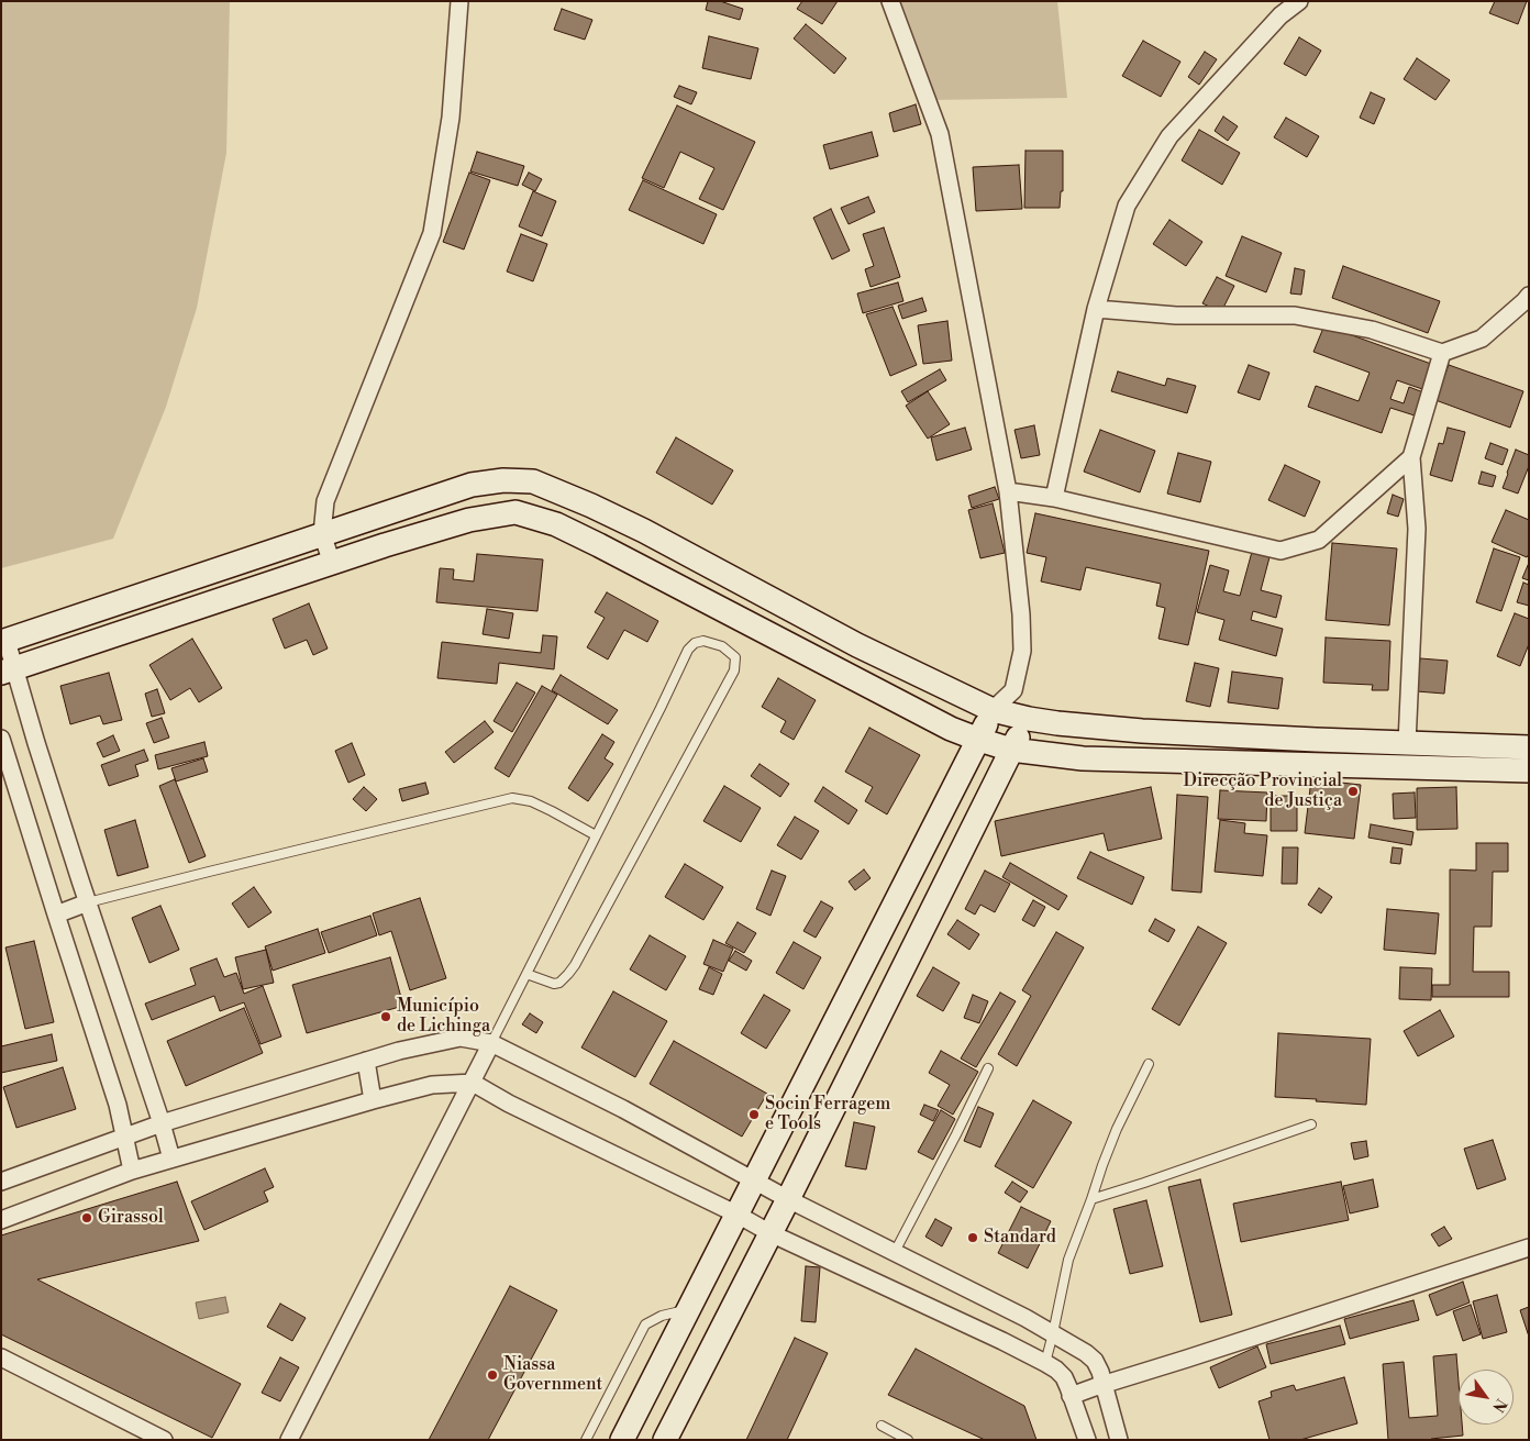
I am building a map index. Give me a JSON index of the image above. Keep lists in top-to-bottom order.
{
  "places": [
    "Direcção Provincial de Justiça",
    "Município de Lichinga",
    "Socin Ferragem e Tools",
    "Girassol",
    "Standard",
    "Niassa Government"
  ],
  "north": "bottom right"
}
